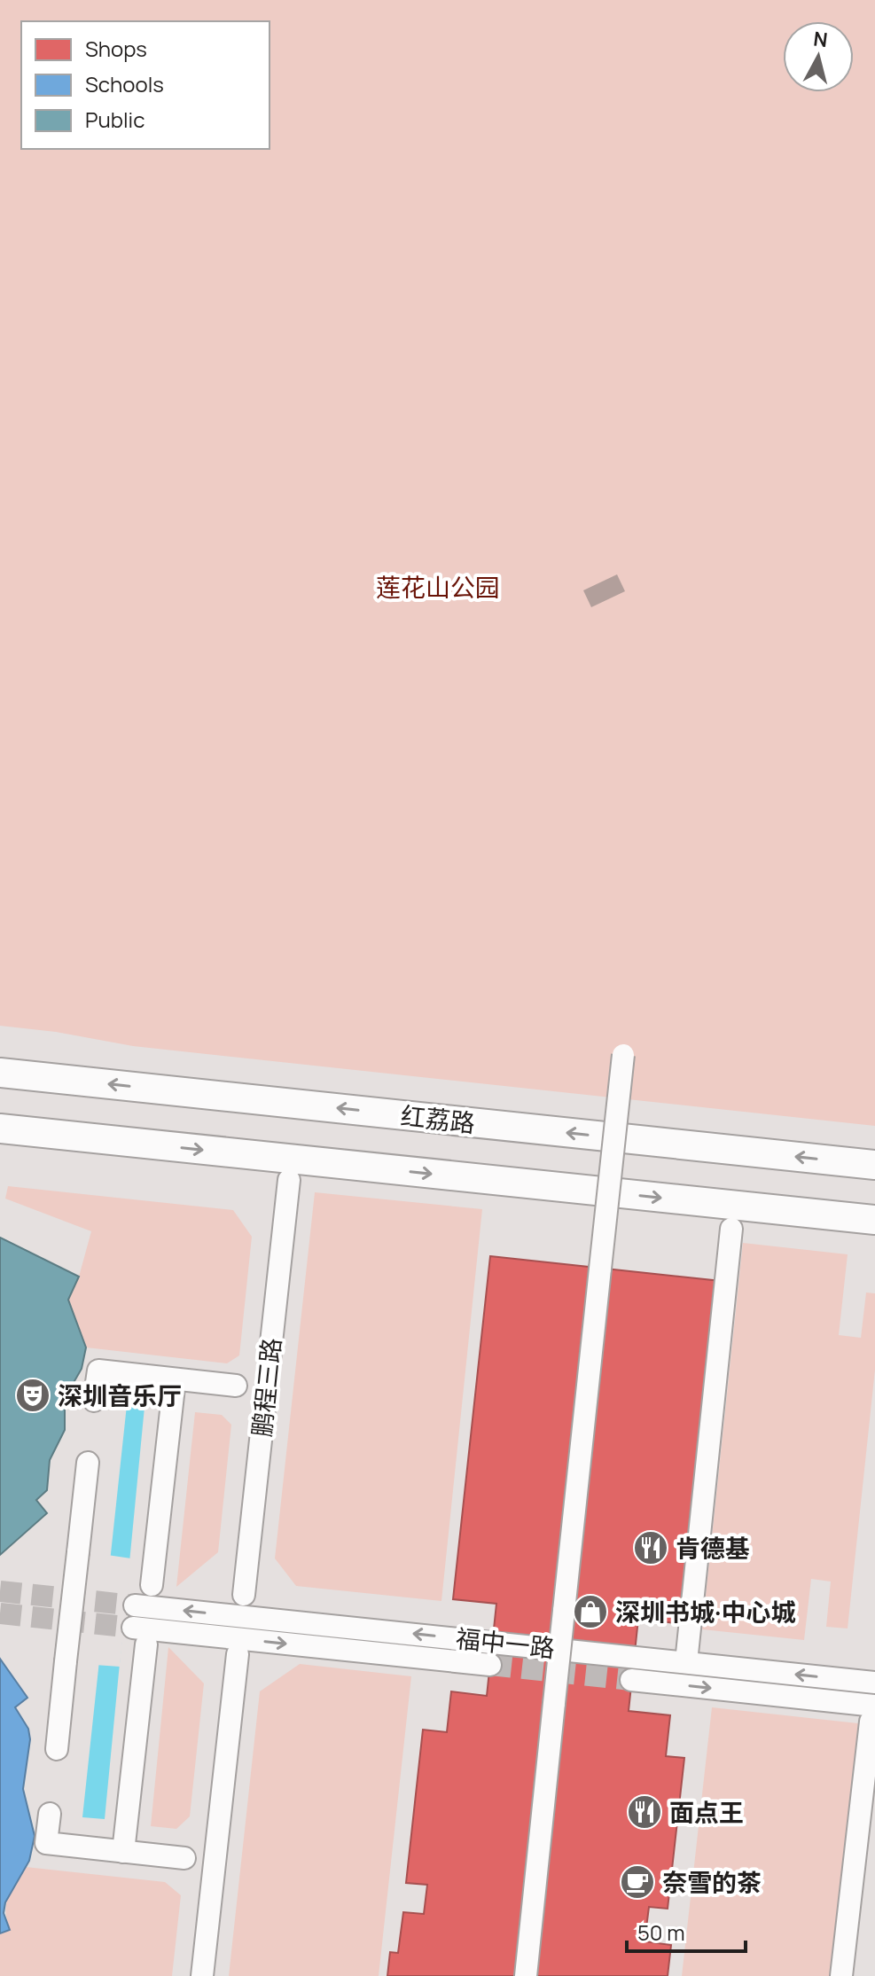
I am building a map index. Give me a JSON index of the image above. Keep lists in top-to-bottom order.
{
  "streets": {
    "main road": ["红荔路"],
    "street": ["鹏程三路", "福中一路"]
  },
  "parks": ["莲花山公园"],
  "places": {
    "theatre": ["深圳音乐厅"],
    "restaurant": ["肯德基", "面点王"],
    "shop": ["深圳书城·中心城"],
    "cafe": ["奈雪的茶"]
  },
  "legend": ["Shops", "Schools", "Public"],
  "scale_bar": "50 m",
  "north": "top"
}
